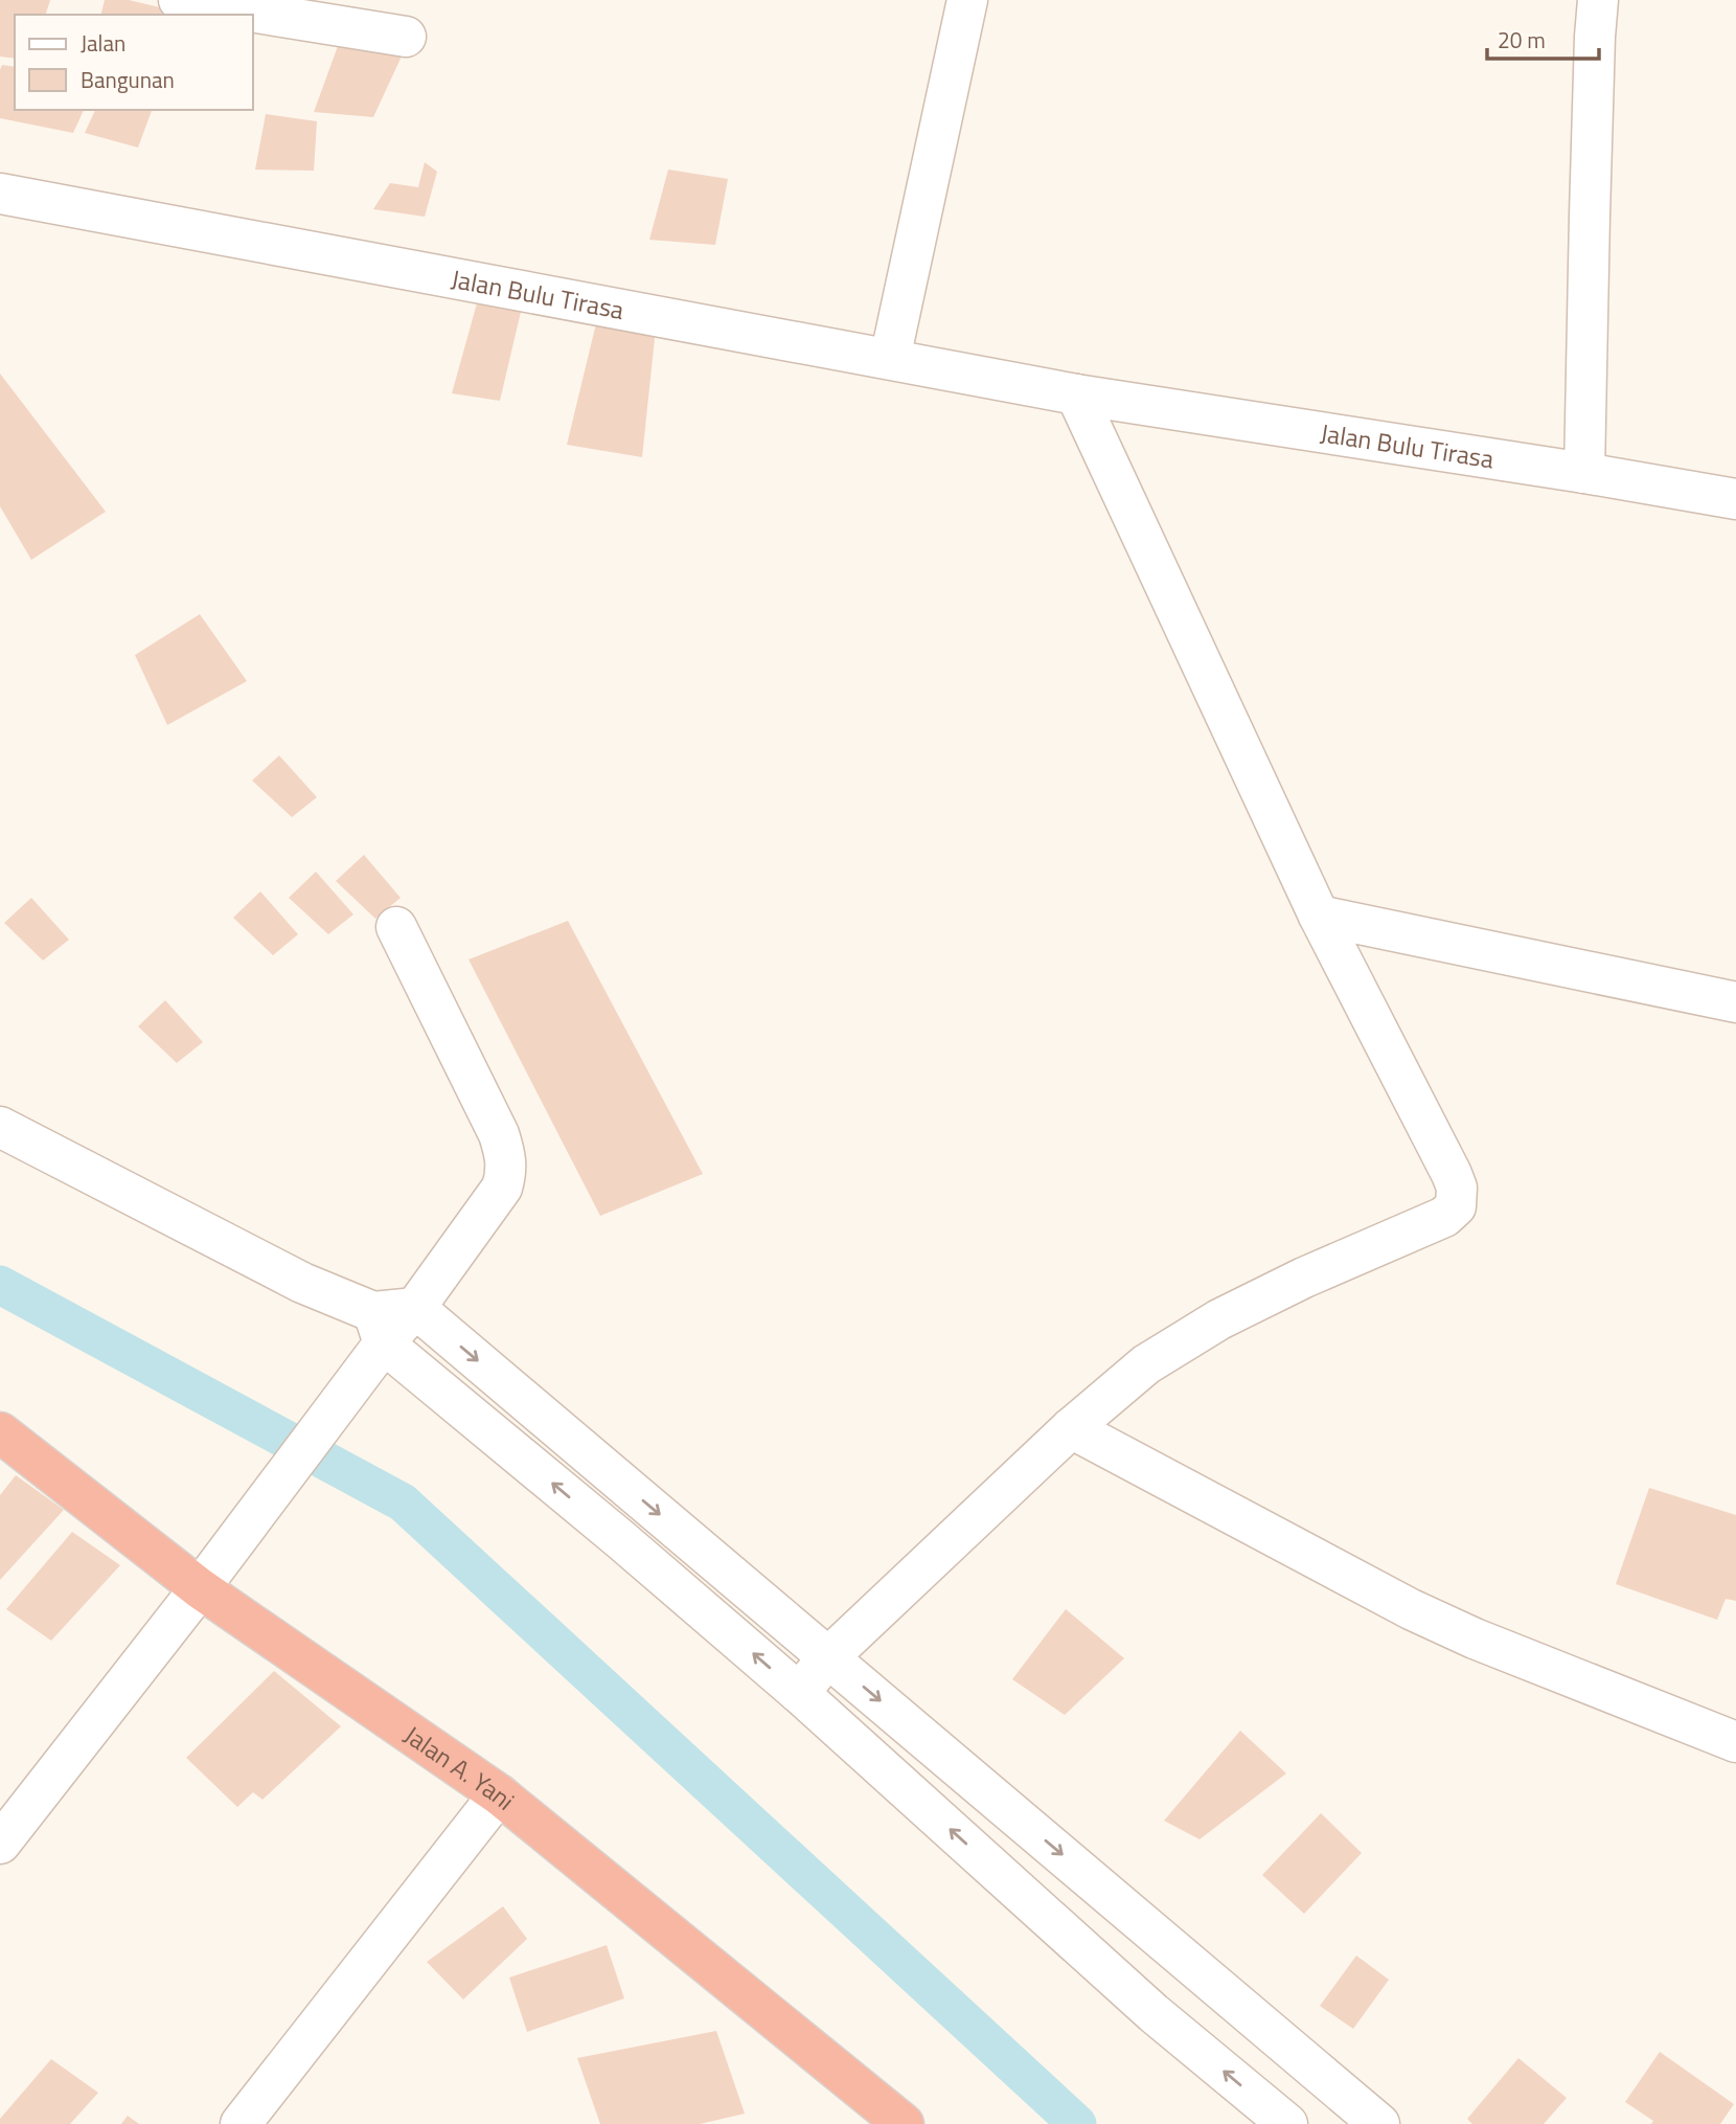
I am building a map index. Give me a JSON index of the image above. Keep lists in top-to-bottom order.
{
  "streets": {
    "highway": ["Jalan A. Yani"],
    "street": ["Jalan Bulu Tirasa"]
  },
  "legend": ["Jalan", "Bangunan"],
  "scale_bar": "20 m"
}
